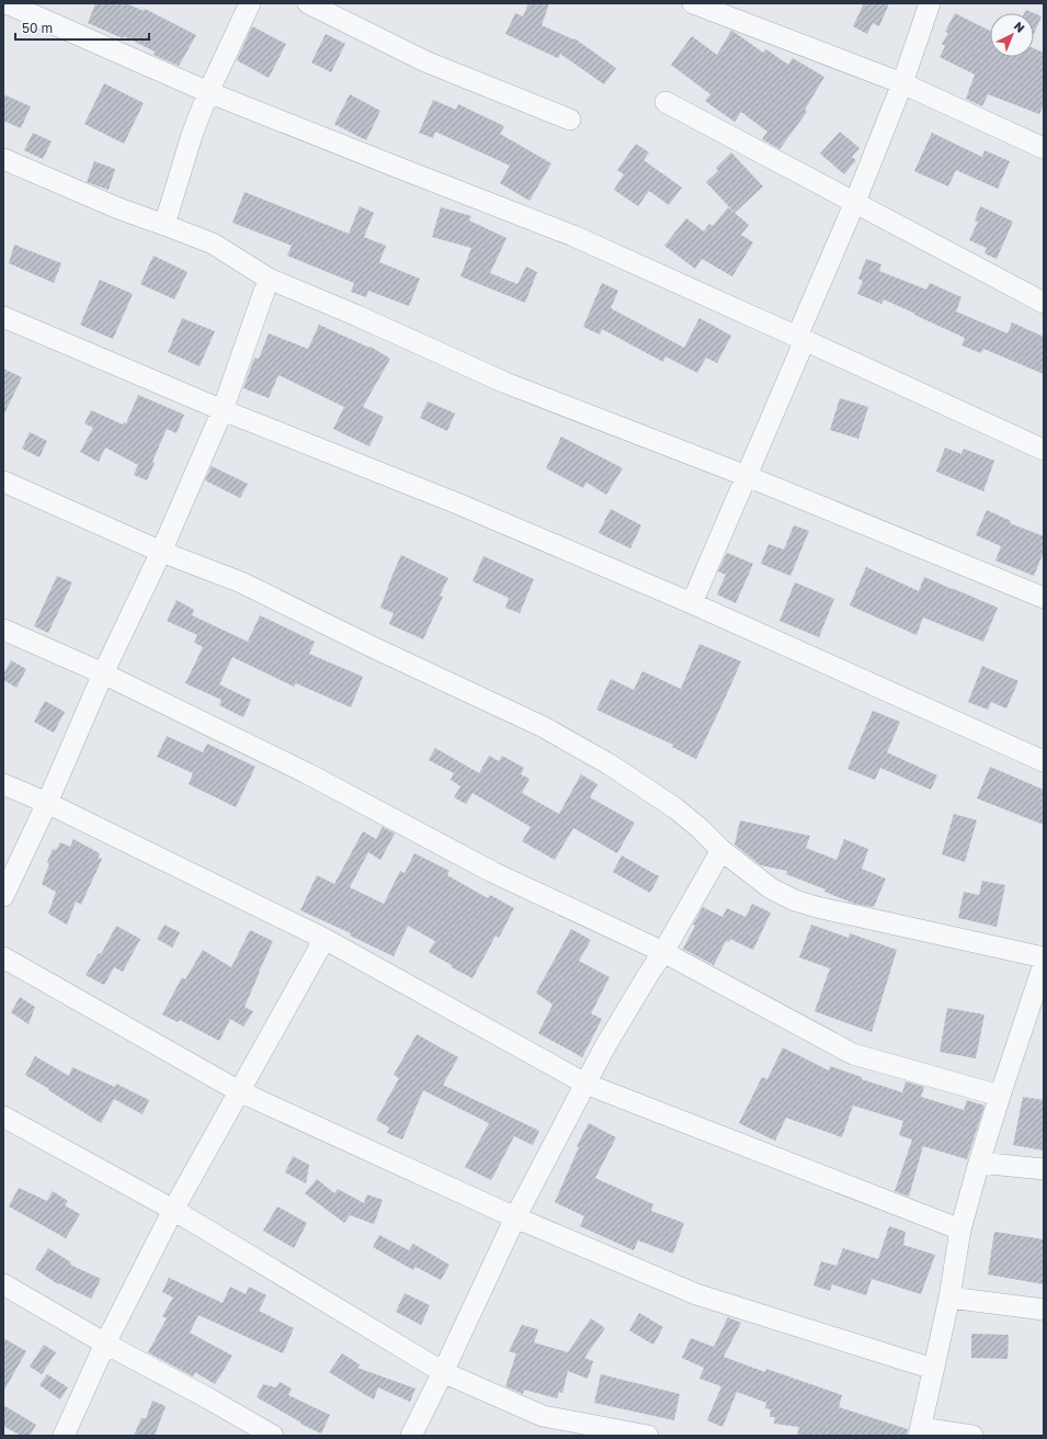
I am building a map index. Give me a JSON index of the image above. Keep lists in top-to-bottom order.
{
  "scale_bar": "50 m",
  "north": "top right"
}
